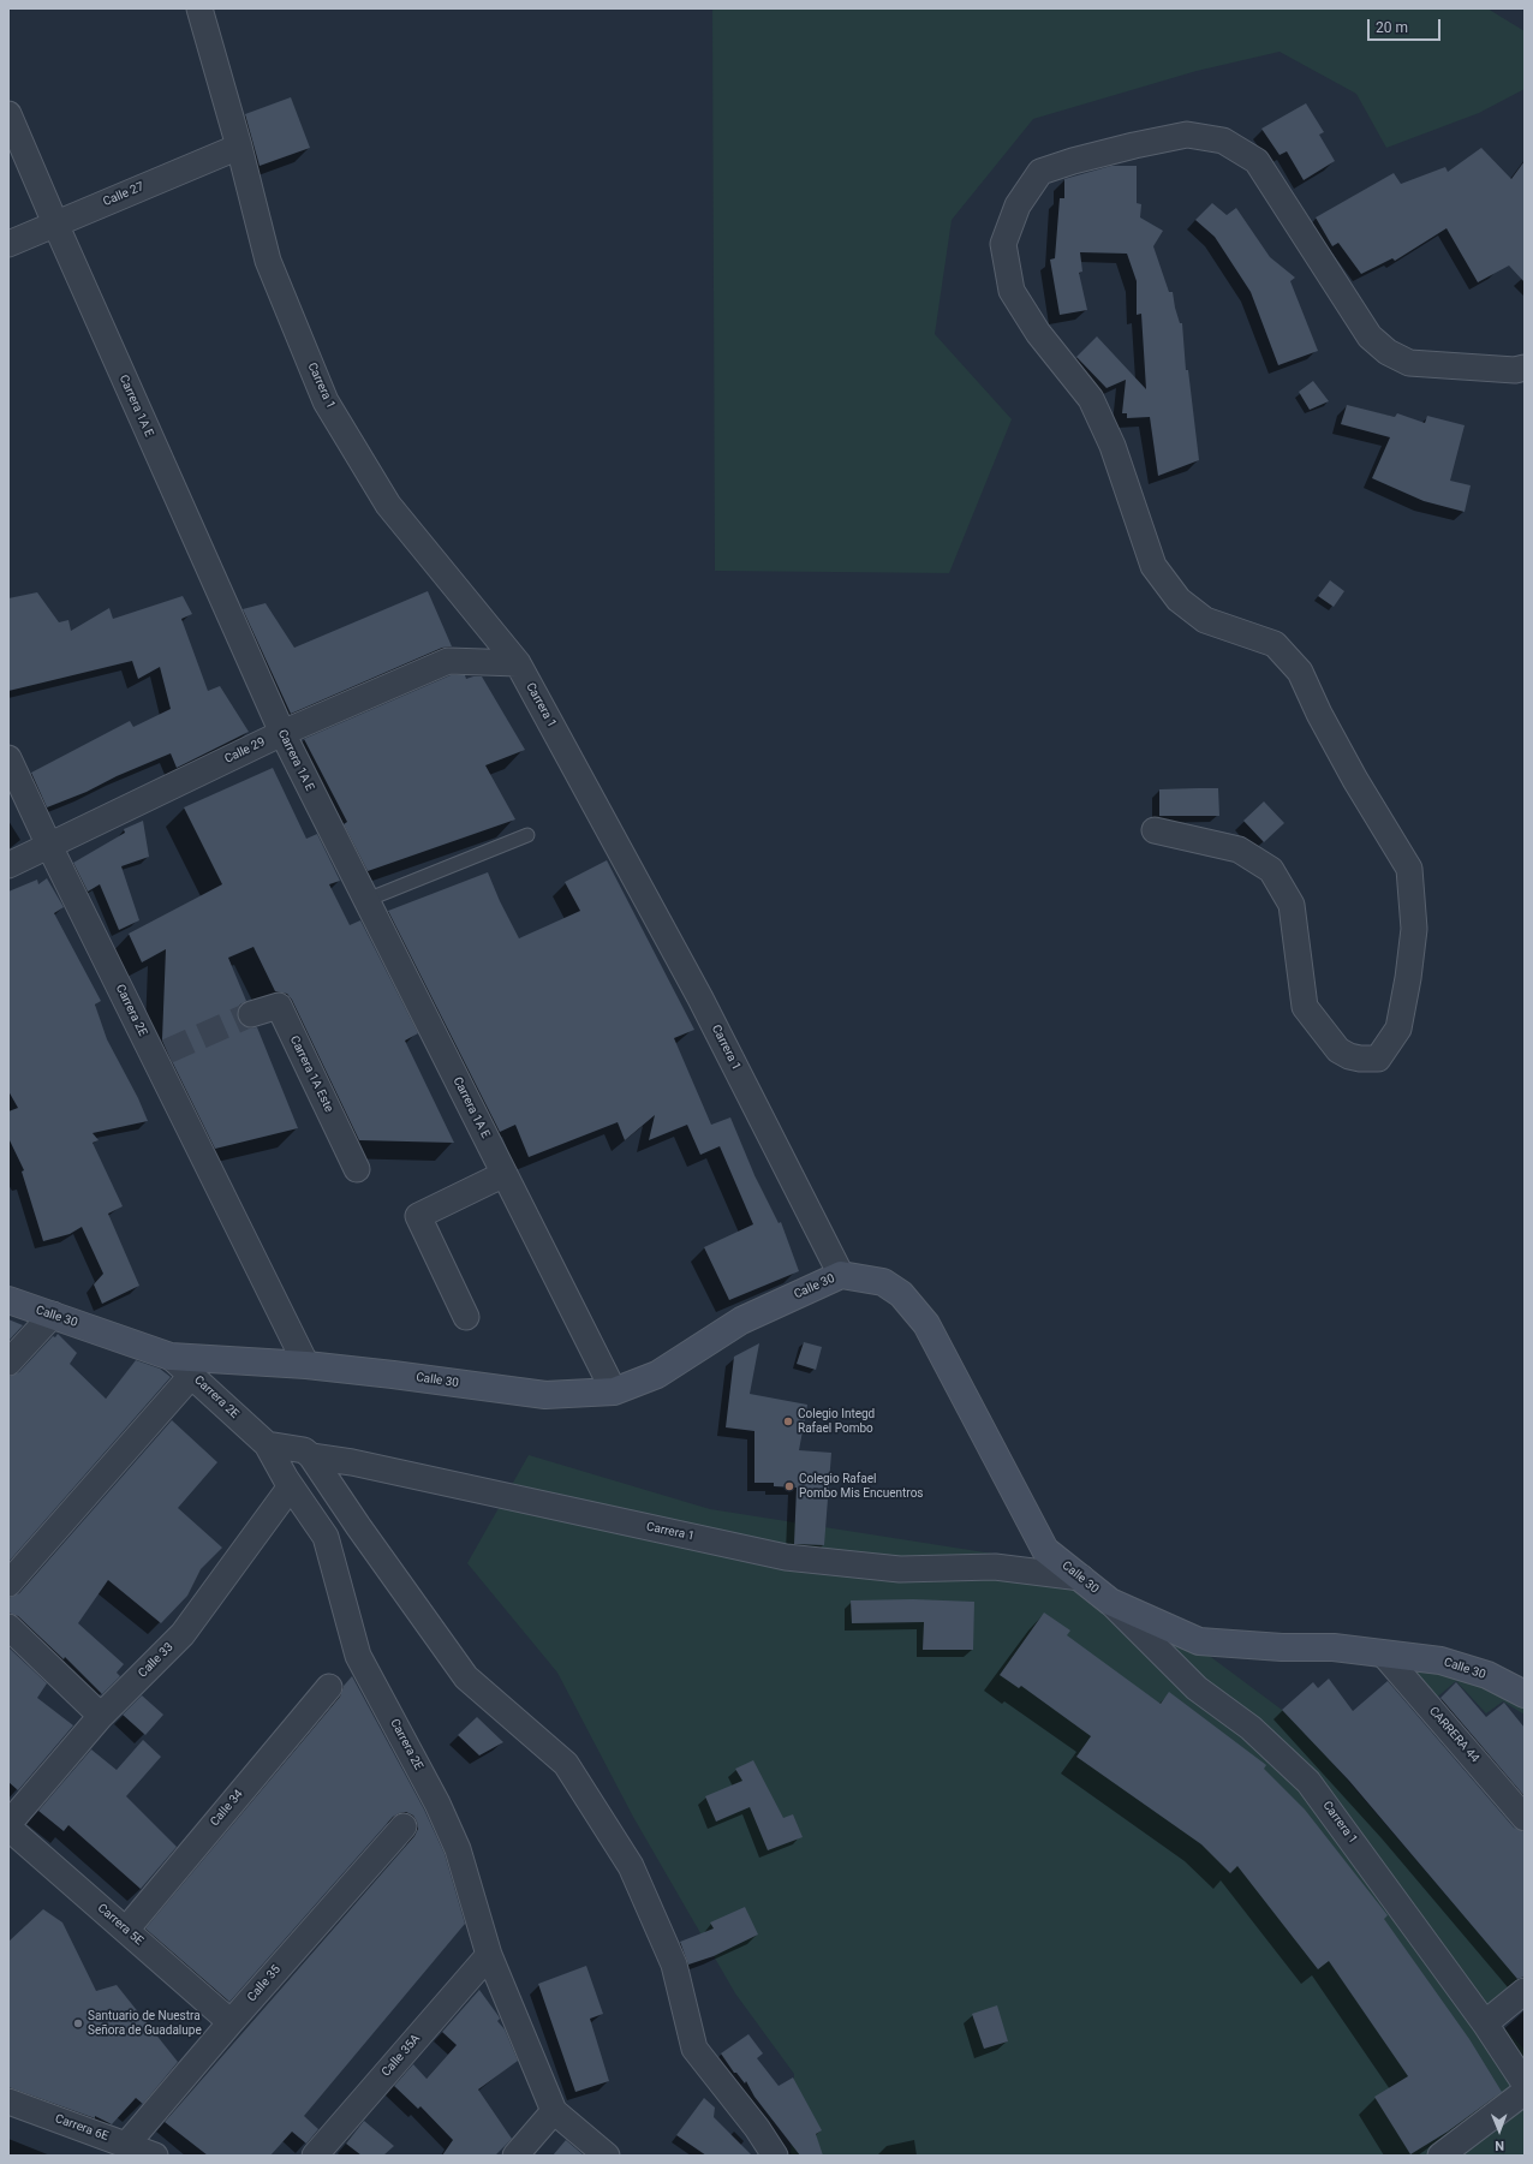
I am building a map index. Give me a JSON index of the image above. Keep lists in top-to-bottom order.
{
  "streets": {
    "street": [
      "Calle 27",
      "Carrera 1",
      "Carrera 1A E",
      "Calle 29",
      "Carrera 2E",
      "Carrera 1A Este",
      "Calle 30",
      "Calle 33",
      "CARRERA 44",
      "Calle 34",
      "Carrera 5E",
      "Calle 35",
      "Calle 35A",
      "Carrera 6E"
    ]
  },
  "crossings": [
    ["Calle 27", "Carrera 1"],
    ["Calle 27", "Carrera 1A E"],
    ["Carrera 1", "Calle 29"],
    ["Carrera 1", "Carrera 2E"],
    ["Carrera 1", "Calle 30"],
    ["Carrera 1A E", "Calle 29"],
    ["Carrera 1A E", "Calle 30"],
    ["Calle 29", "Carrera 2E"],
    ["Carrera 2E", "Calle 30"],
    ["Carrera 2E", "Calle 33"],
    ["Carrera 2E", "Calle 35A"],
    ["Calle 30", "CARRERA 44"],
    ["Calle 34", "Carrera 5E"],
    ["Carrera 5E", "Calle 35"],
    ["Calle 35", "Carrera 6E"]
  ],
  "places": ["Colegio Integd Rafael Pombo", "Colegio Rafael Pombo Mis Encuentros", "Santuario de Nuestra Señora de Guadalupe"],
  "scale_bar": "20 m",
  "north": "bottom"
}
